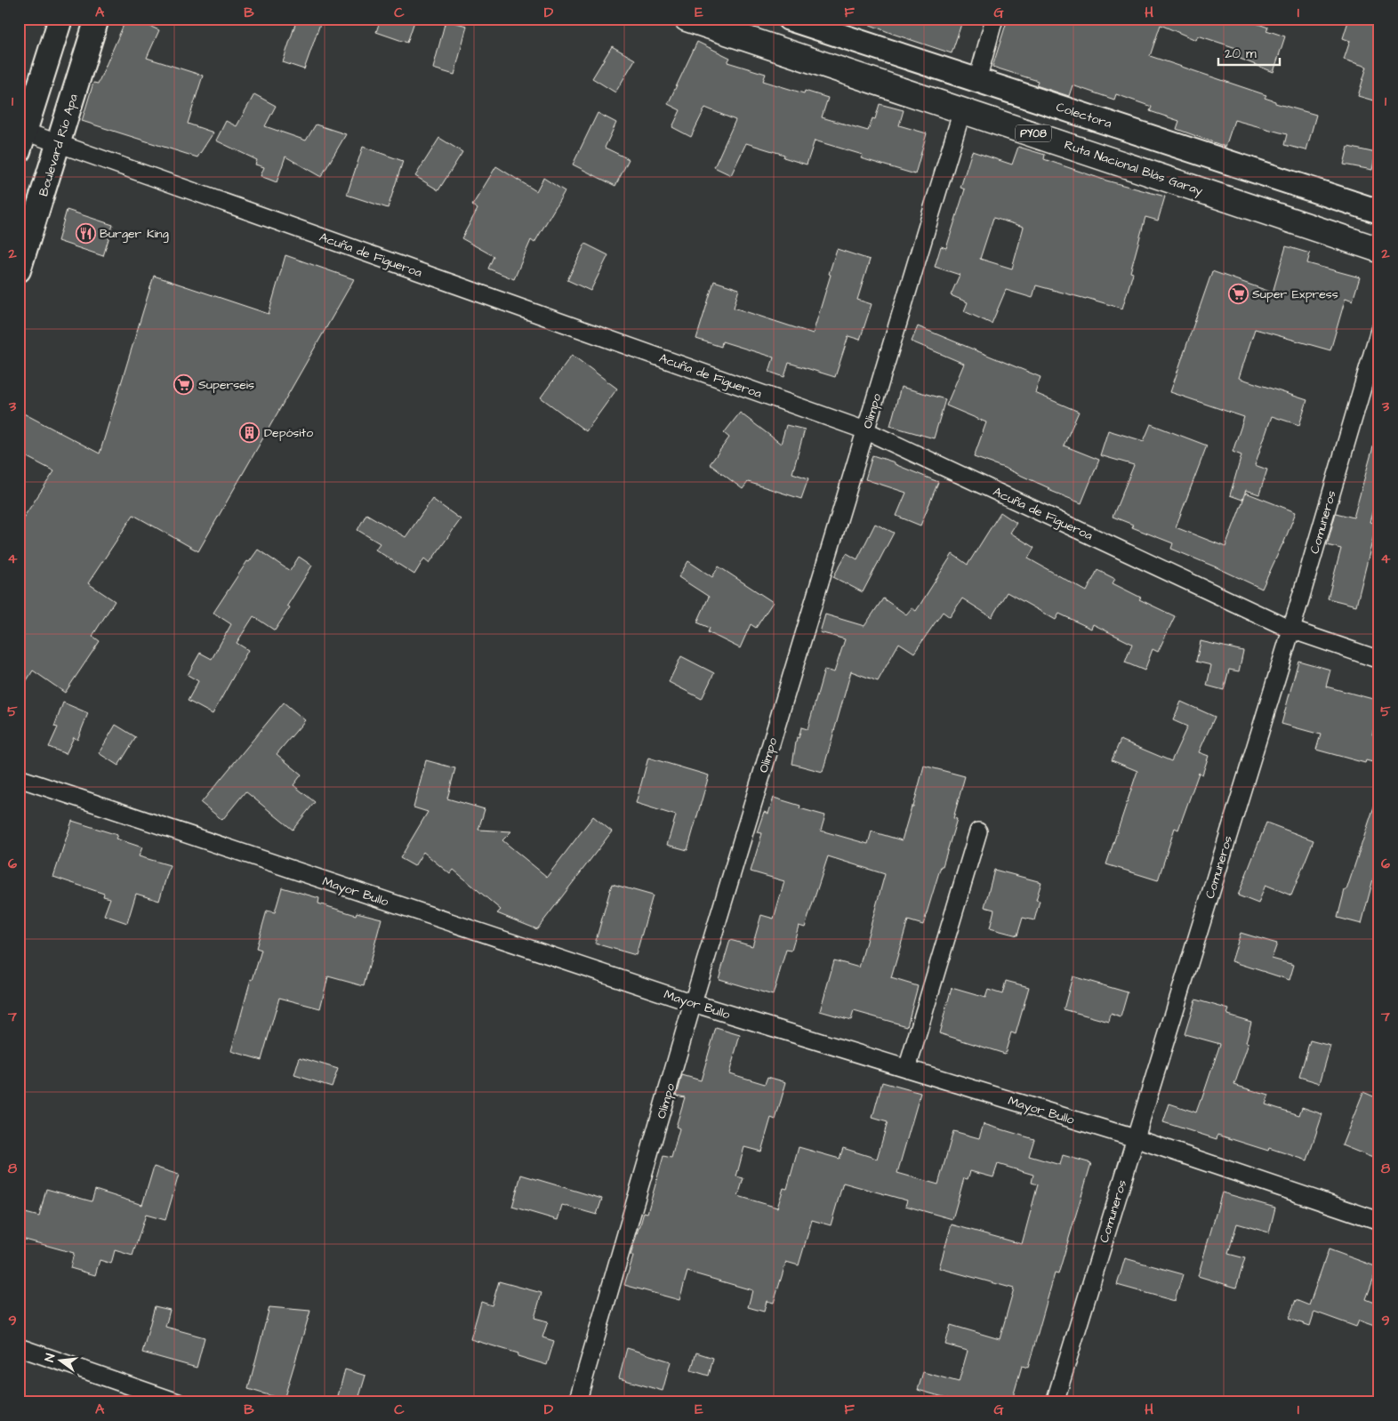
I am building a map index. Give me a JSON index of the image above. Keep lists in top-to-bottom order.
{
  "streets": {
    "highway": ["PY08", "Ruta Nacional Blás Garay"],
    "main road": ["Colectora", "Boulevard Río Apa"],
    "street": [
      "Acuña de Figueroa",
      "Olimpo",
      "Comuneros",
      "Mayor Bullo"
    ]
  },
  "crossings": [
    ["Boulevard Río Apa", "Acuña de Figueroa"],
    ["Ruta Nacional Blás Garay", "Olimpo"],
    ["Acuña de Figueroa", "Olimpo"],
    ["Acuña de Figueroa", "Comuneros"],
    ["Olimpo", "Mayor Bullo"],
    ["Comuneros", "Mayor Bullo"]
  ],
  "places": {
    "restaurant": ["Burger King"],
    "supermarket": ["Super Express", "Superseis"],
    "building": ["Depósito"]
  },
  "scale_bar": "20 m",
  "north": "left",
  "grid": {
    "columns": [
      "A",
      "B",
      "C",
      "D",
      "E",
      "F",
      "G",
      "H",
      "I"
    ],
    "rows": [
      "1",
      "2",
      "3",
      "4",
      "5",
      "6",
      "7",
      "8",
      "9"
    ]
  }
}
